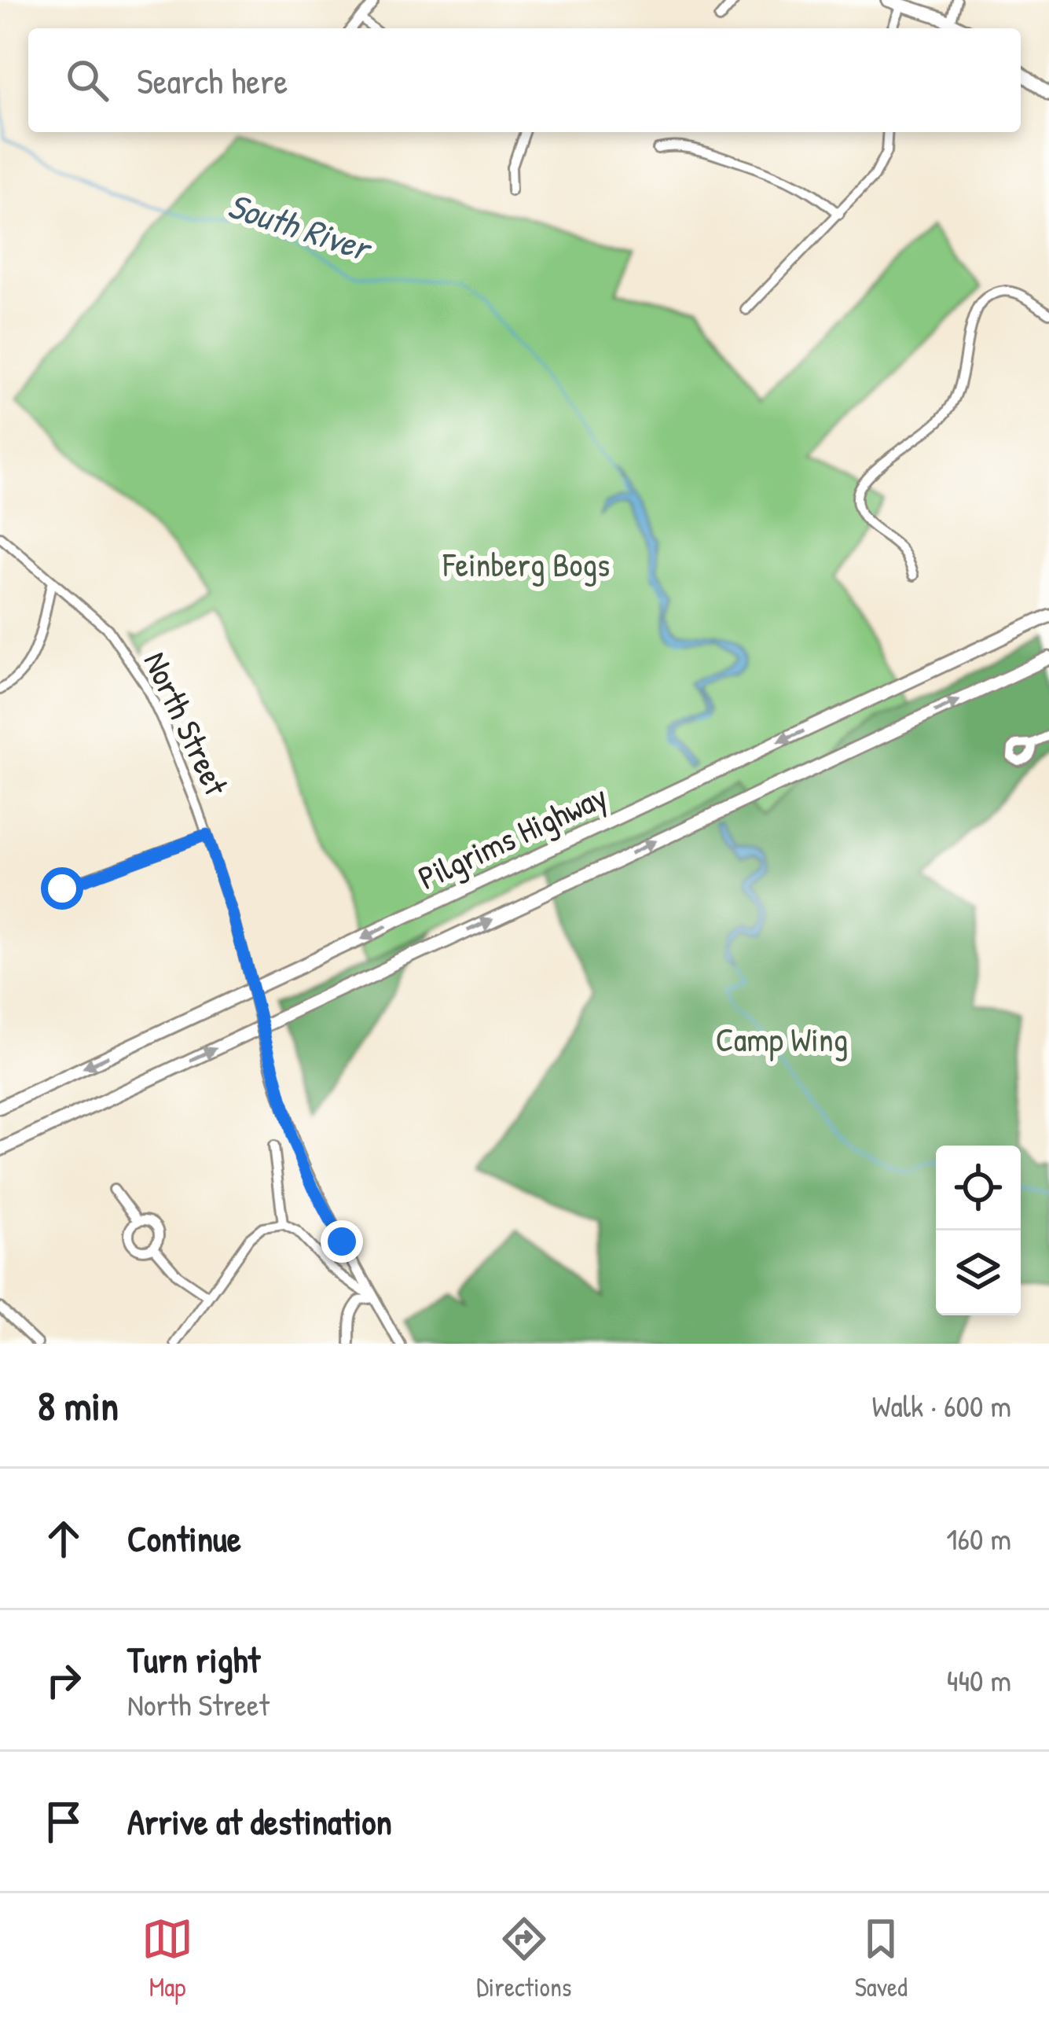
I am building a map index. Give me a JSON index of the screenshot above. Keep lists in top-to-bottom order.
{
  "streets": {
    "highway": ["Pilgrims Highway"],
    "street": ["North Street"]
  },
  "water": ["South River"],
  "parks": ["Feinberg Bogs", "Camp Wing"],
  "page": {
    "search": "Search here",
    "heading": ["8 min", "Walk · 600 m"],
    "list": [
      ["Continue", "160 m"],
      ["Turn right", "North Street", "440 m"],
      "Arrive at destination"
    ],
    "nav": ["Map", "Directions", "Saved"]
  }
}
